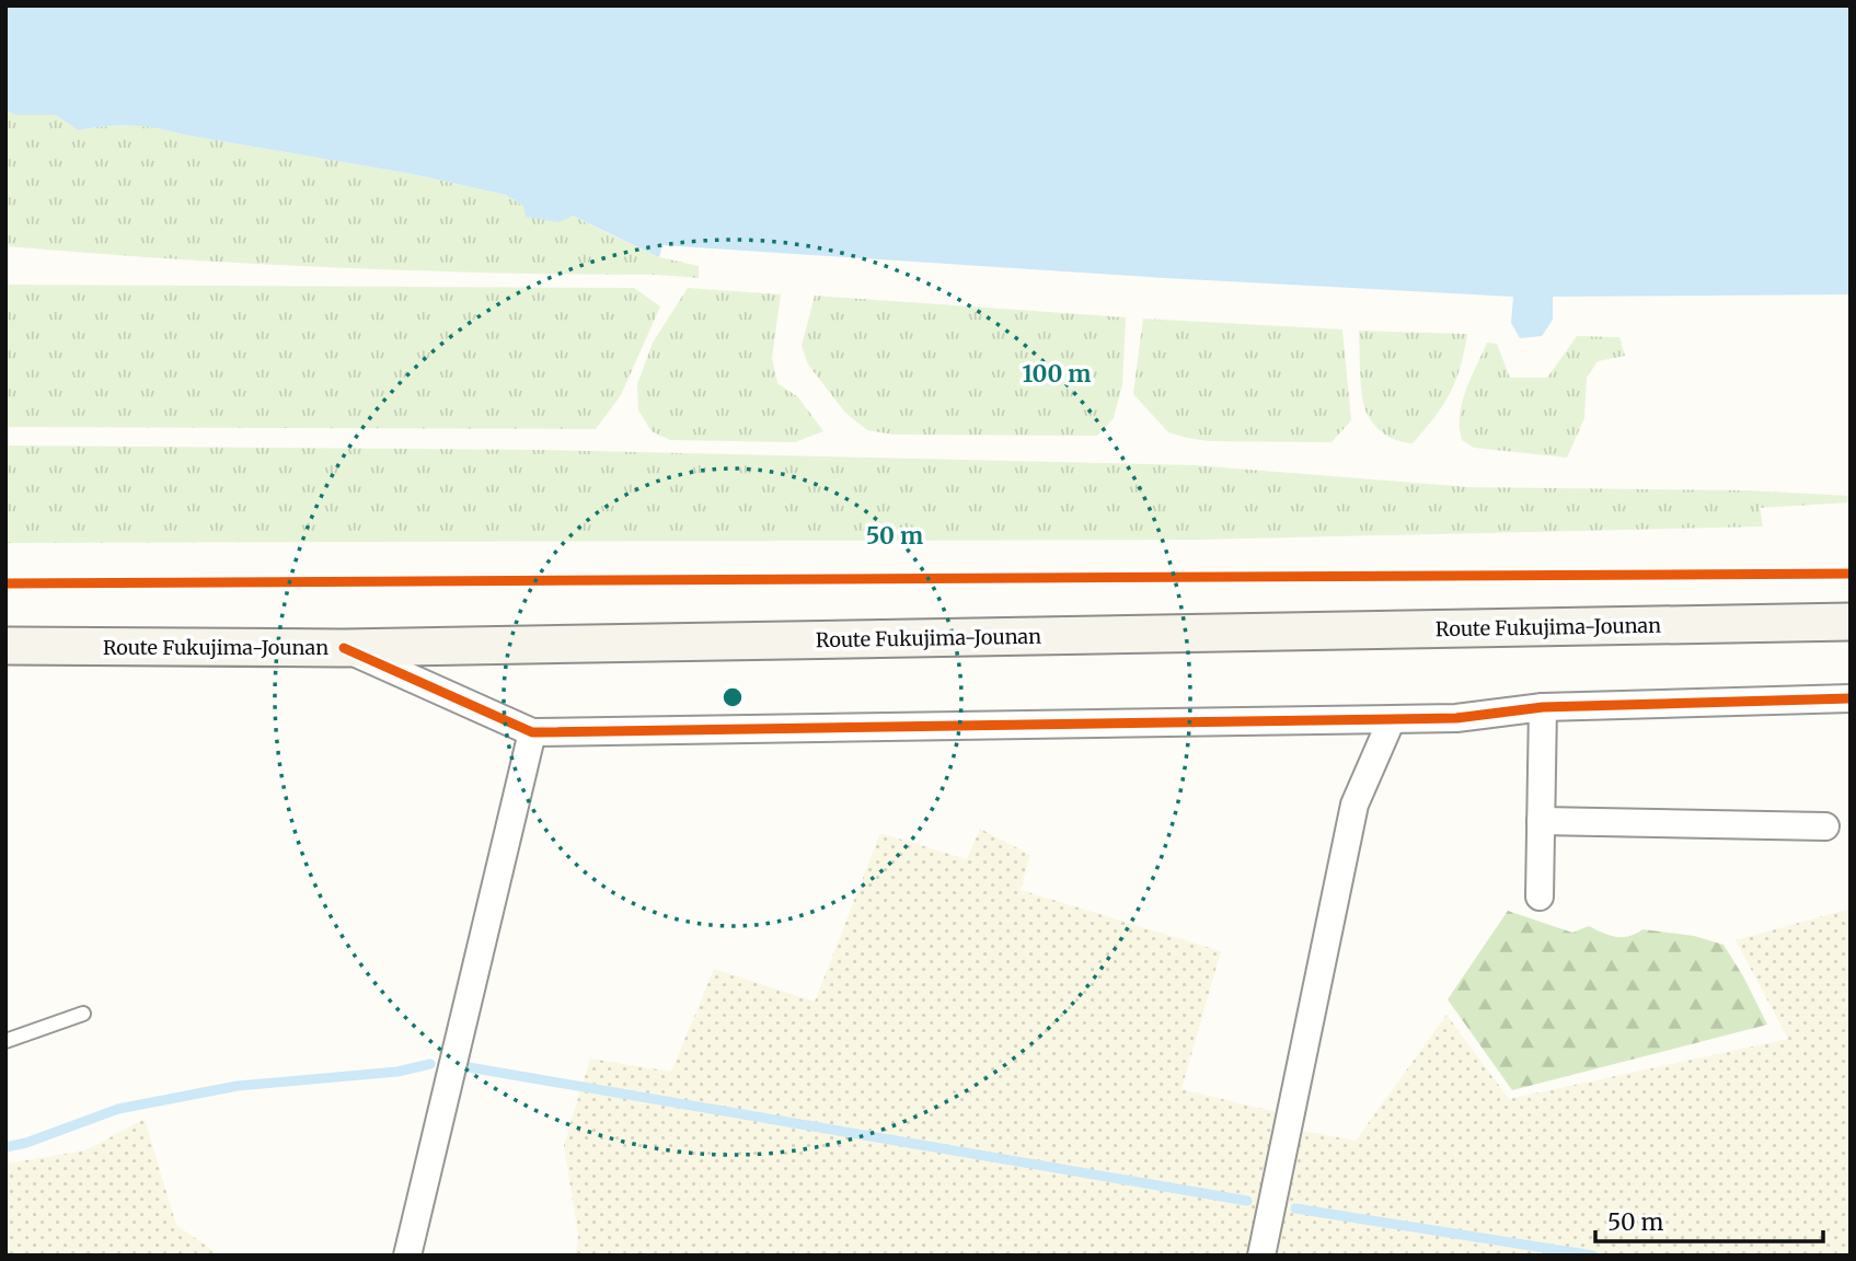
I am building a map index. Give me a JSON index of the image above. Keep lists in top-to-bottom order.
{
  "streets": {
    "main road": ["Route Fukujima-Jounan"]
  },
  "scale_bar": "50 m",
  "rings": ["100 m", "50 m"]
}
